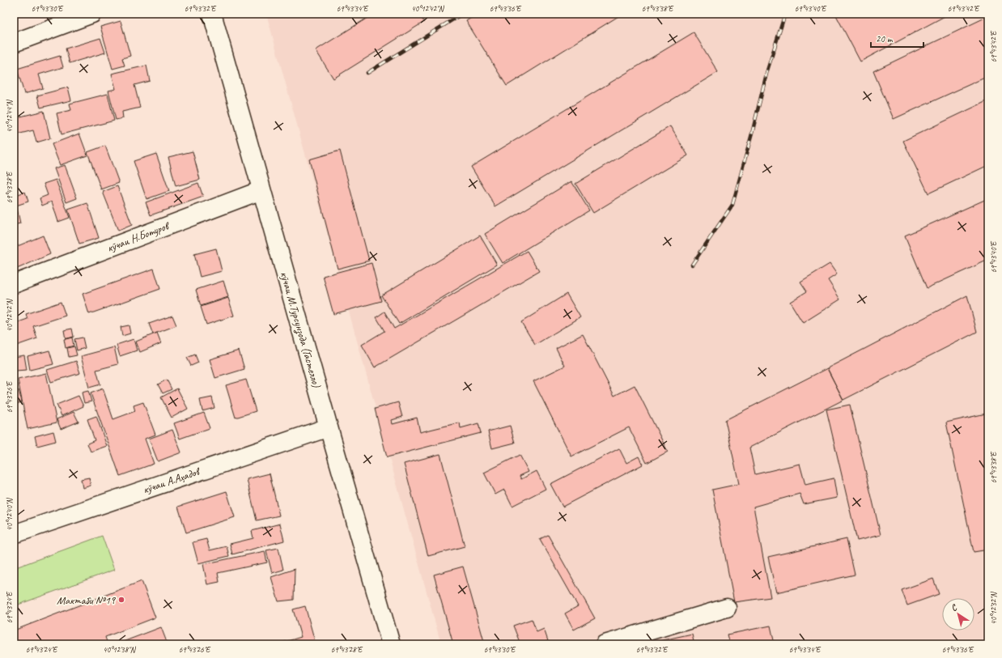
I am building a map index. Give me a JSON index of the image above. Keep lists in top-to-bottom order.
{
  "streets": {
    "street": ["кӯчаи Н.Ботуров", "кӯчаи М.Турсунзода (Гастелло)", "кӯчаи А.Аҳадов"]
  },
  "crossings": [
    ["кӯчаи Н.Ботуров", "кӯчаи М.Турсунзода (Гастелло)"],
    ["кӯчаи М.Турсунзода (Гастелло)", "кӯчаи А.Аҳадов"]
  ],
  "places": ["Мактаби №19"],
  "scale_bar": "20 m",
  "north": "top left",
  "coordinates": [
    "69°43'30\"E",
    "69°43'32\"E",
    "69°43'34\"E",
    "40°12'42\"N",
    "69°43'36\"E",
    "69°43'38\"E",
    "69°43'40\"E",
    "69°43'42\"E",
    "40°12'44\"N",
    "69°43'28\"E",
    "69°43'26\"E",
    "40°12'40\"N",
    "69°43'24\"E",
    "40°12'32\"N",
    "40°12'38\"N"
  ]
}
